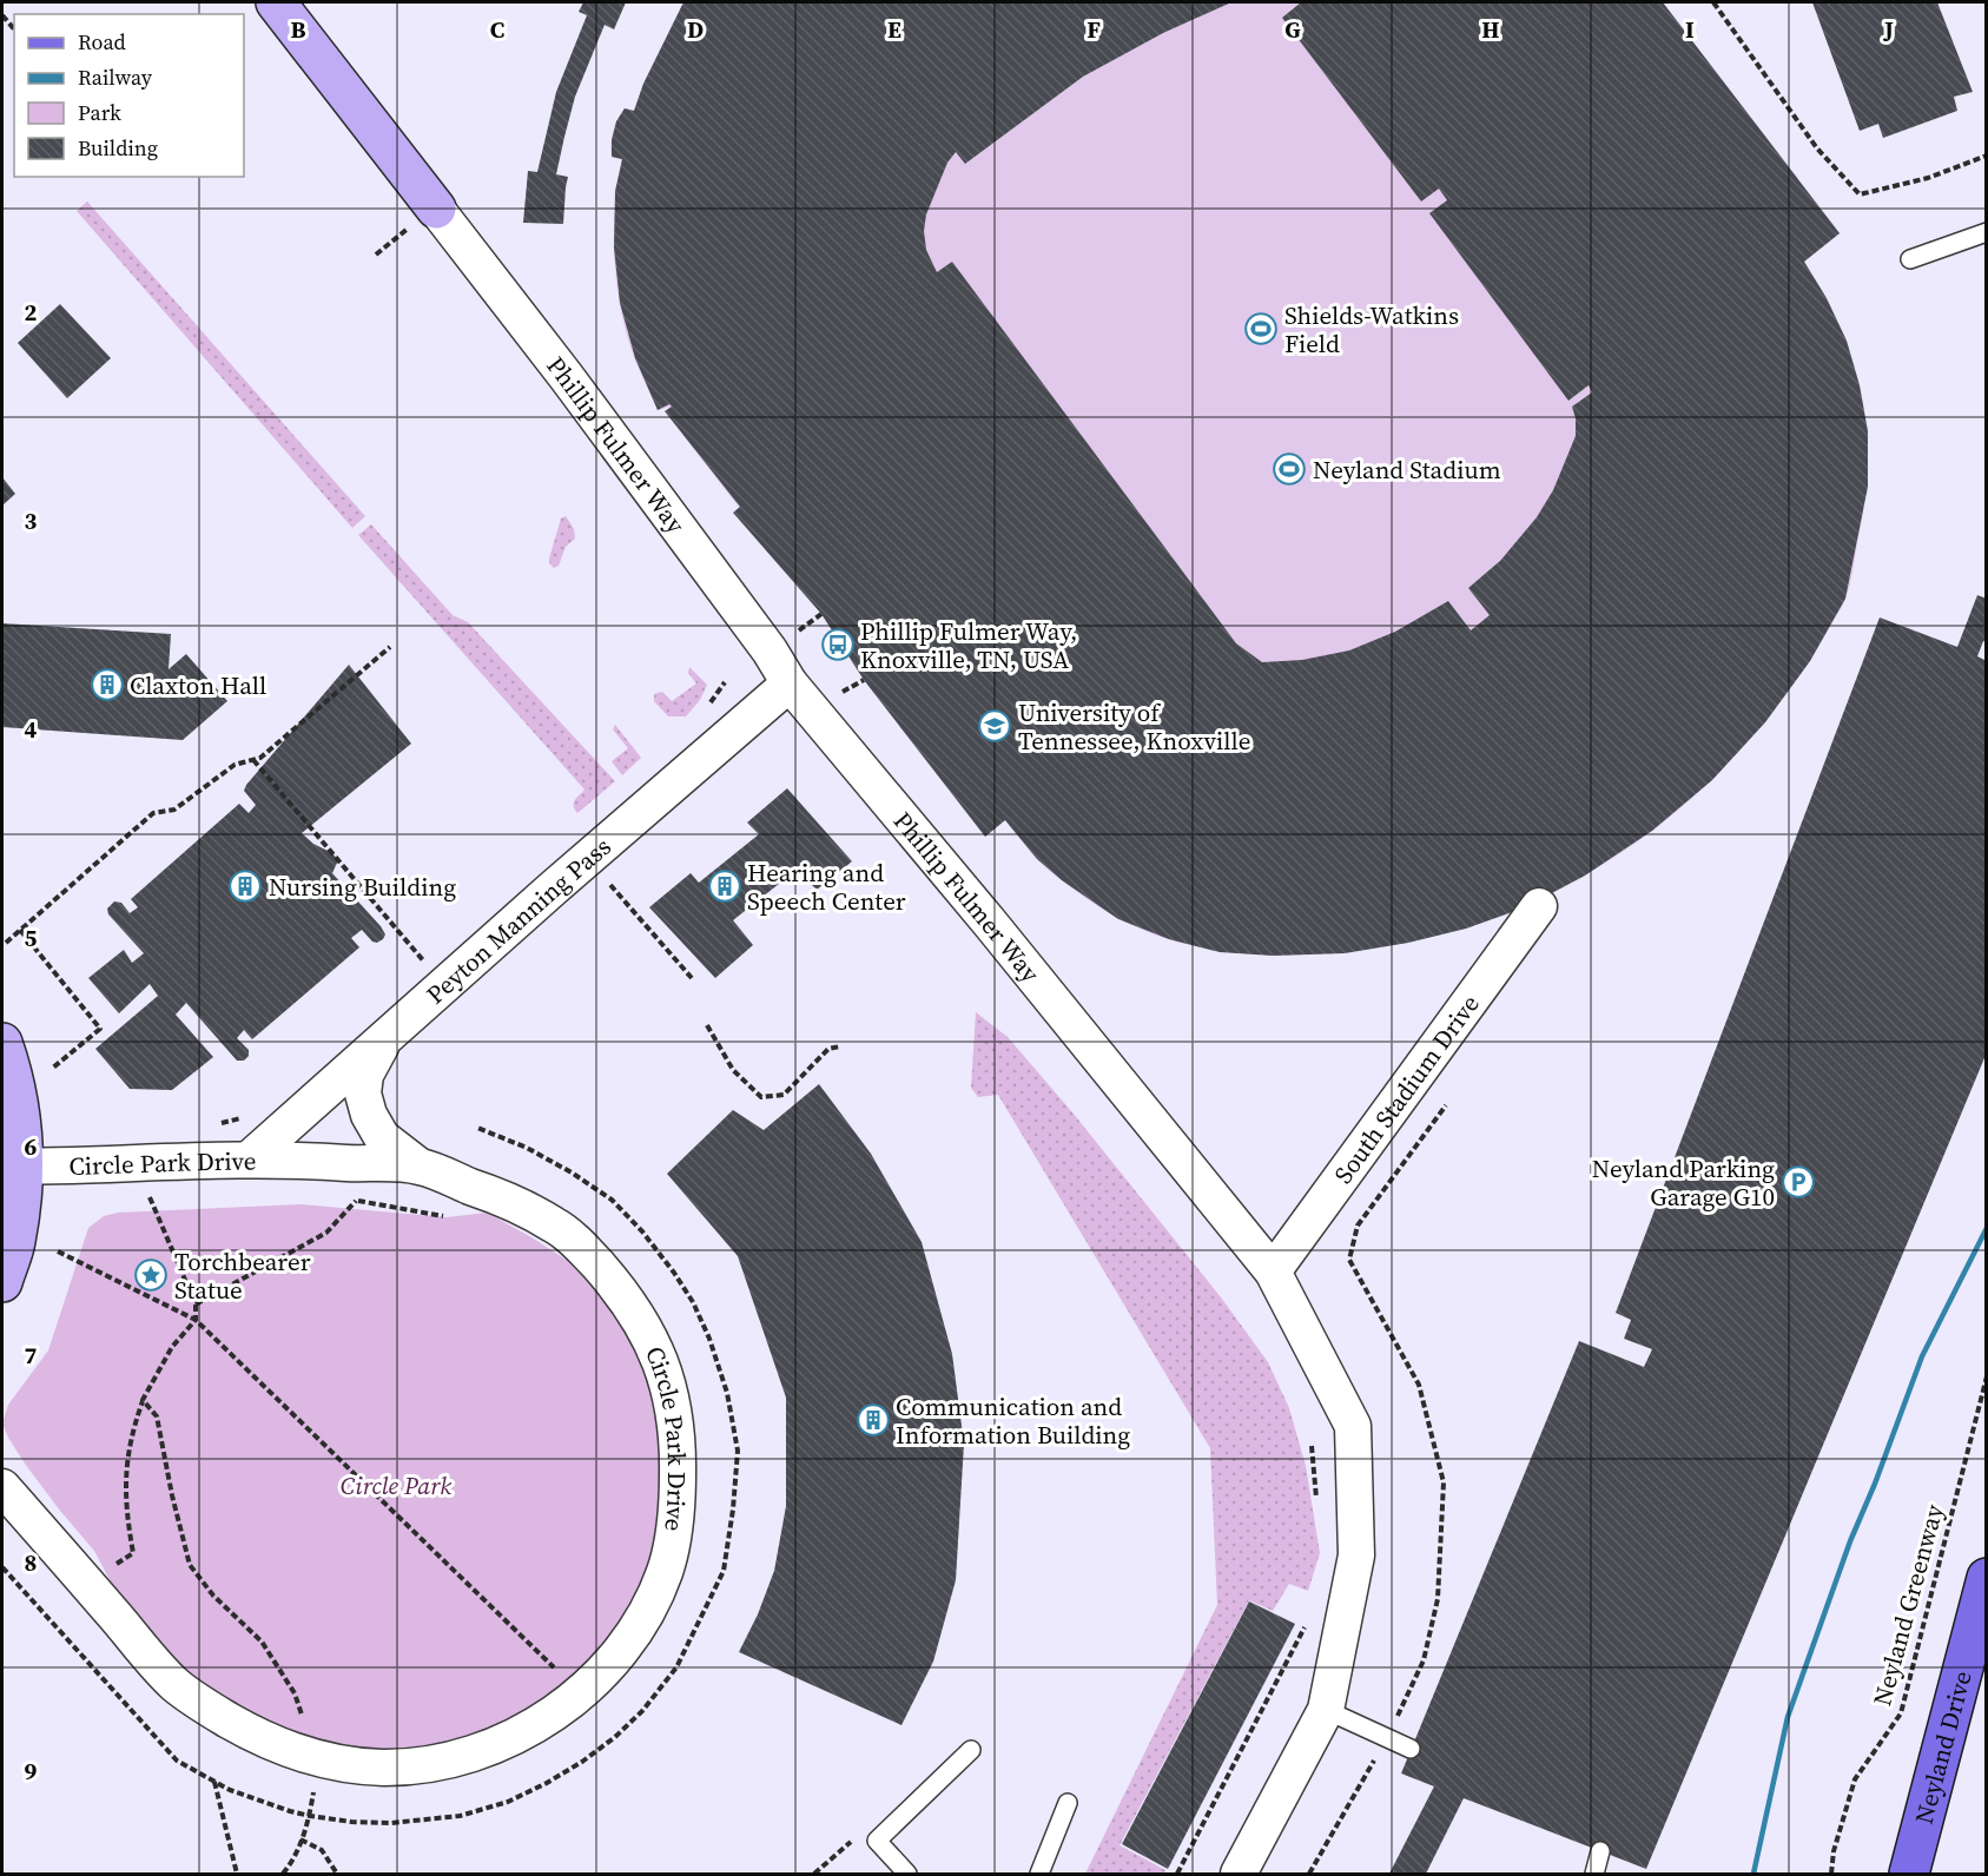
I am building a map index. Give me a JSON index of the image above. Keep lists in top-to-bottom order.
{
  "streets": {
    "main road": ["Neyland Drive"],
    "street": [
      "Phillip Fulmer Way",
      "Peyton Manning Pass",
      "South Stadium Drive",
      "Circle Park Drive"
    ],
    "path": ["Neyland Greenway"]
  },
  "crossings": [
    ["Phillip Fulmer Way", "Peyton Manning Pass"],
    ["Phillip Fulmer Way", "South Stadium Drive"],
    ["Peyton Manning Pass", "Circle Park Drive"]
  ],
  "parks": ["Circle Park"],
  "places": {
    "sports": ["Shields-Watkins Field", "Neyland Stadium"],
    "bus stop": ["Phillip Fulmer Way, Knoxville, TN, USA"],
    "building": [
      "Claxton Hall",
      "Nursing Building",
      "Hearing and Speech Center",
      "Communication and Information Building"
    ],
    "school or university": ["University of Tennessee, Knoxville"],
    "parking": ["Neyland Parking Garage G10"],
    "place": ["Torchbearer Statue"]
  },
  "legend": [
    "Road",
    "Railway",
    "Park",
    "Building"
  ],
  "grid": {
    "columns": [
      "B",
      "C",
      "D",
      "E",
      "F",
      "G",
      "H",
      "I",
      "J"
    ],
    "rows": [
      "2",
      "3",
      "4",
      "5",
      "6",
      "7",
      "8",
      "9"
    ]
  }
}
